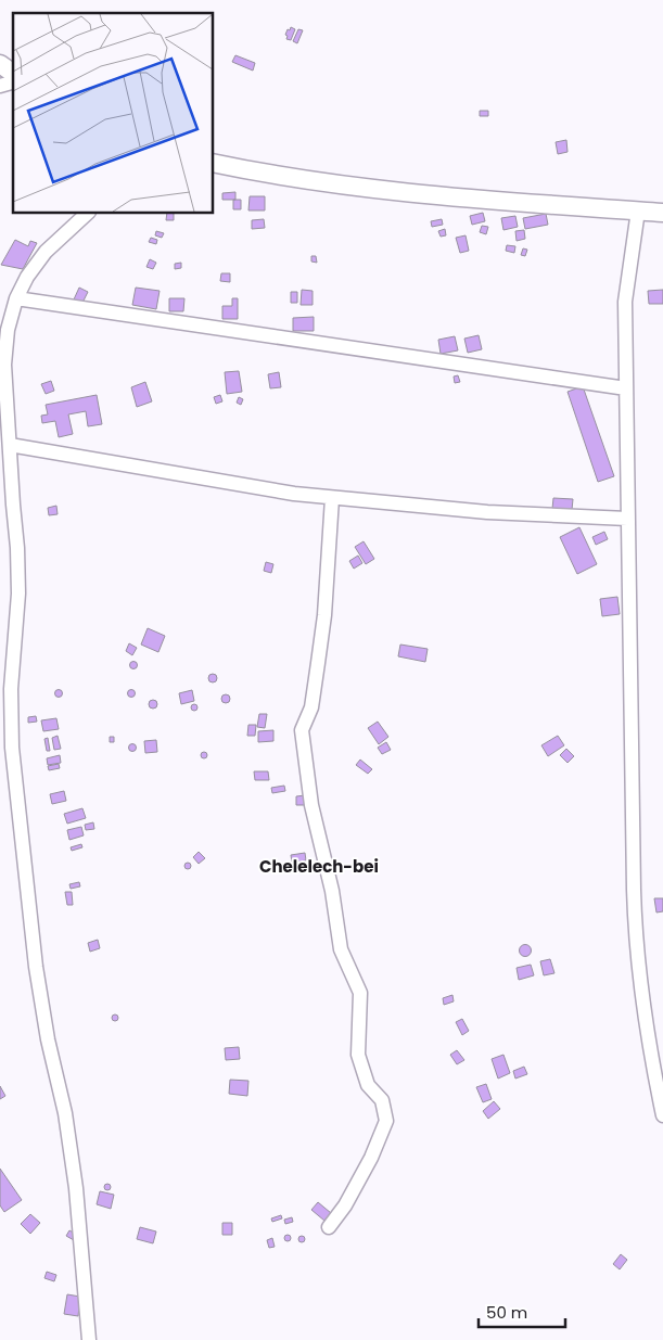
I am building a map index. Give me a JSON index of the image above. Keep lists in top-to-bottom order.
{
  "districts": ["Chelelech-bei"],
  "scale_bar": "50 m"
}
